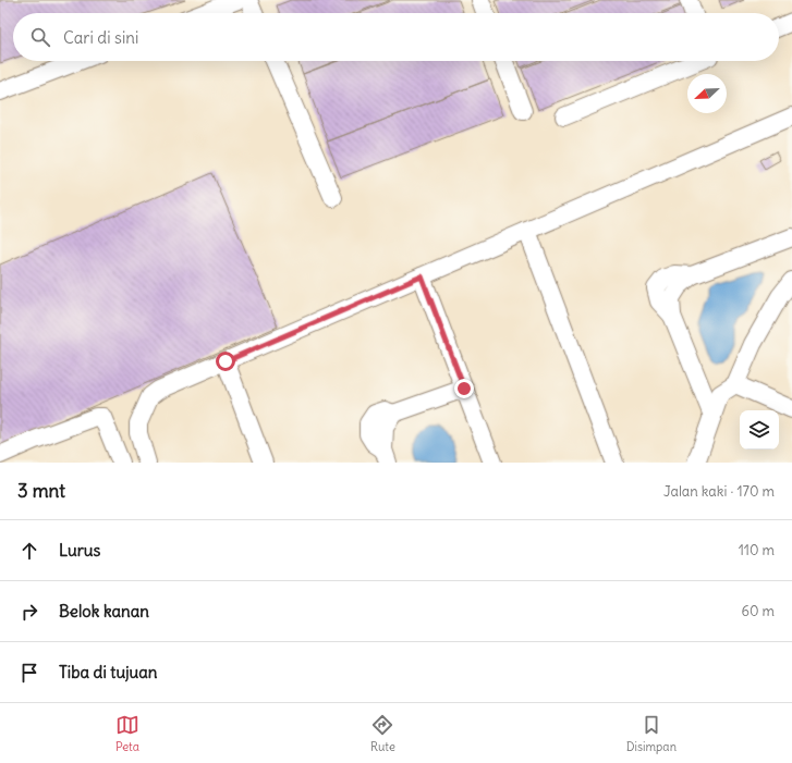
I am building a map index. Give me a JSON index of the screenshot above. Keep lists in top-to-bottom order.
{
  "north": "bottom left",
  "page": {
    "search": "Cari di sini",
    "heading": ["3 mnt", "Jalan kaki · 170 m"],
    "list": [
      ["Lurus", "110 m"],
      ["Belok kanan", "60 m"],
      "Tiba di tujuan"
    ],
    "nav": ["Peta", "Rute", "Disimpan"]
  }
}
